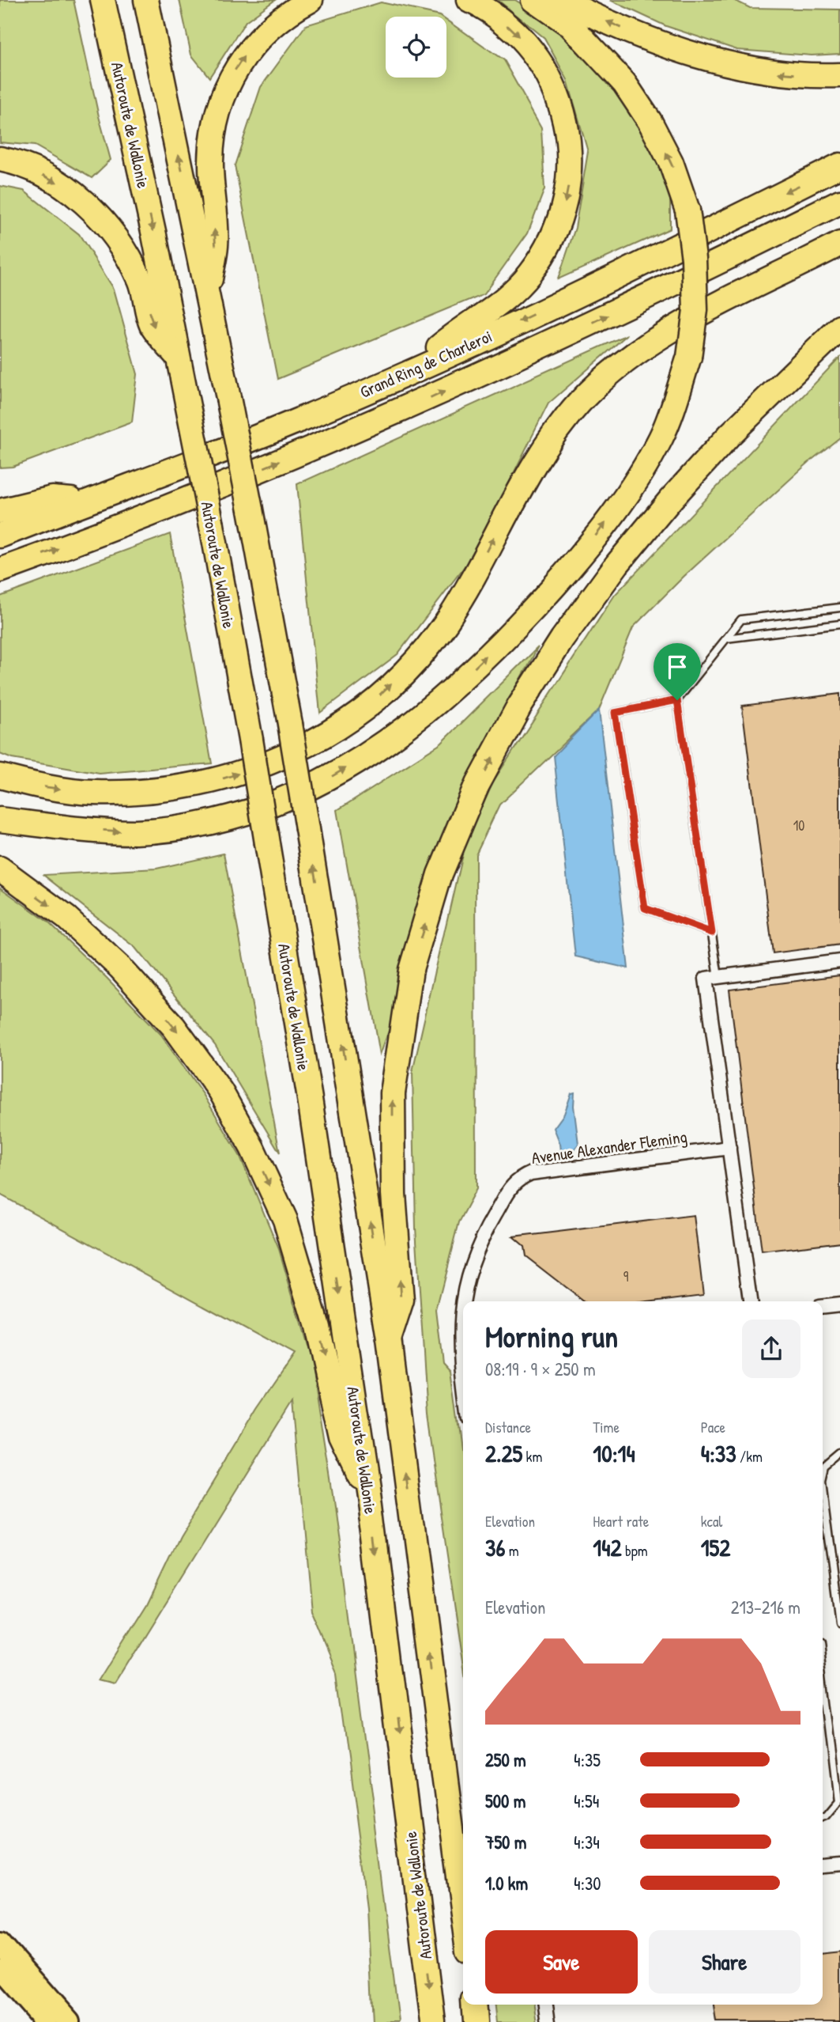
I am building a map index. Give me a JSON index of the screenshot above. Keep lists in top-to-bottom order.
{
  "streets": {
    "highway": ["Autoroute de Wallonie", "Grand Ring de Charleroi"],
    "street": ["Avenue Alexander Fleming"]
  },
  "house_numbers": ["10", "9"],
  "page": {
    "heading": ["Morning run", "08:19 · 9 × 250 m"],
    "stats": [
      ["Distance", "2.25 km"],
      ["Time", "10:14"],
      ["Pace", "4:33 /km"],
      ["Elevation", "36 m"],
      ["Heart rate", "142 bpm"],
      ["kcal", "152"]
    ],
    "chart": ["Elevation", "213–216 m"],
    "list": [
      {
        "name": "250 m",
        "note": "4:35"
      },
      {
        "name": "500 m",
        "note": "4:54"
      },
      {
        "name": "750 m",
        "note": "4:34"
      },
      {
        "name": "1.0 km",
        "note": "4:30"
      }
    ],
    "buttons": ["Save", "Share"]
  }
}
